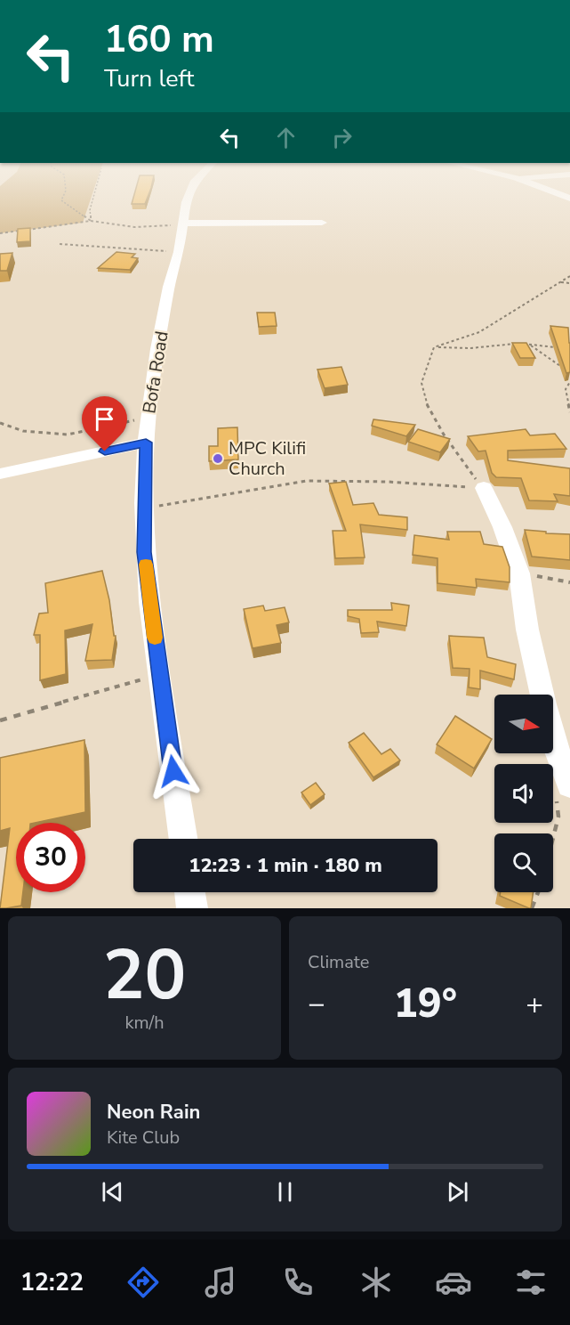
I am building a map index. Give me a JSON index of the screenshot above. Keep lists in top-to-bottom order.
{
  "streets": {
    "street": ["Bofa Road"]
  },
  "places": ["MPC Kilifi Church"],
  "north": "right",
  "page": {
    "turn": ["160 m", "Turn left"],
    "limit": "30",
    "trip": "12:23 · 1 min · 180 m",
    "tile": [
      ["20", "km/h"],
      "Climate"
    ],
    "heat": ["−", "19°", "+"],
    "song": ["Neon Rain", "Kite Club"],
    "tabs": "12:22"
  }
}
